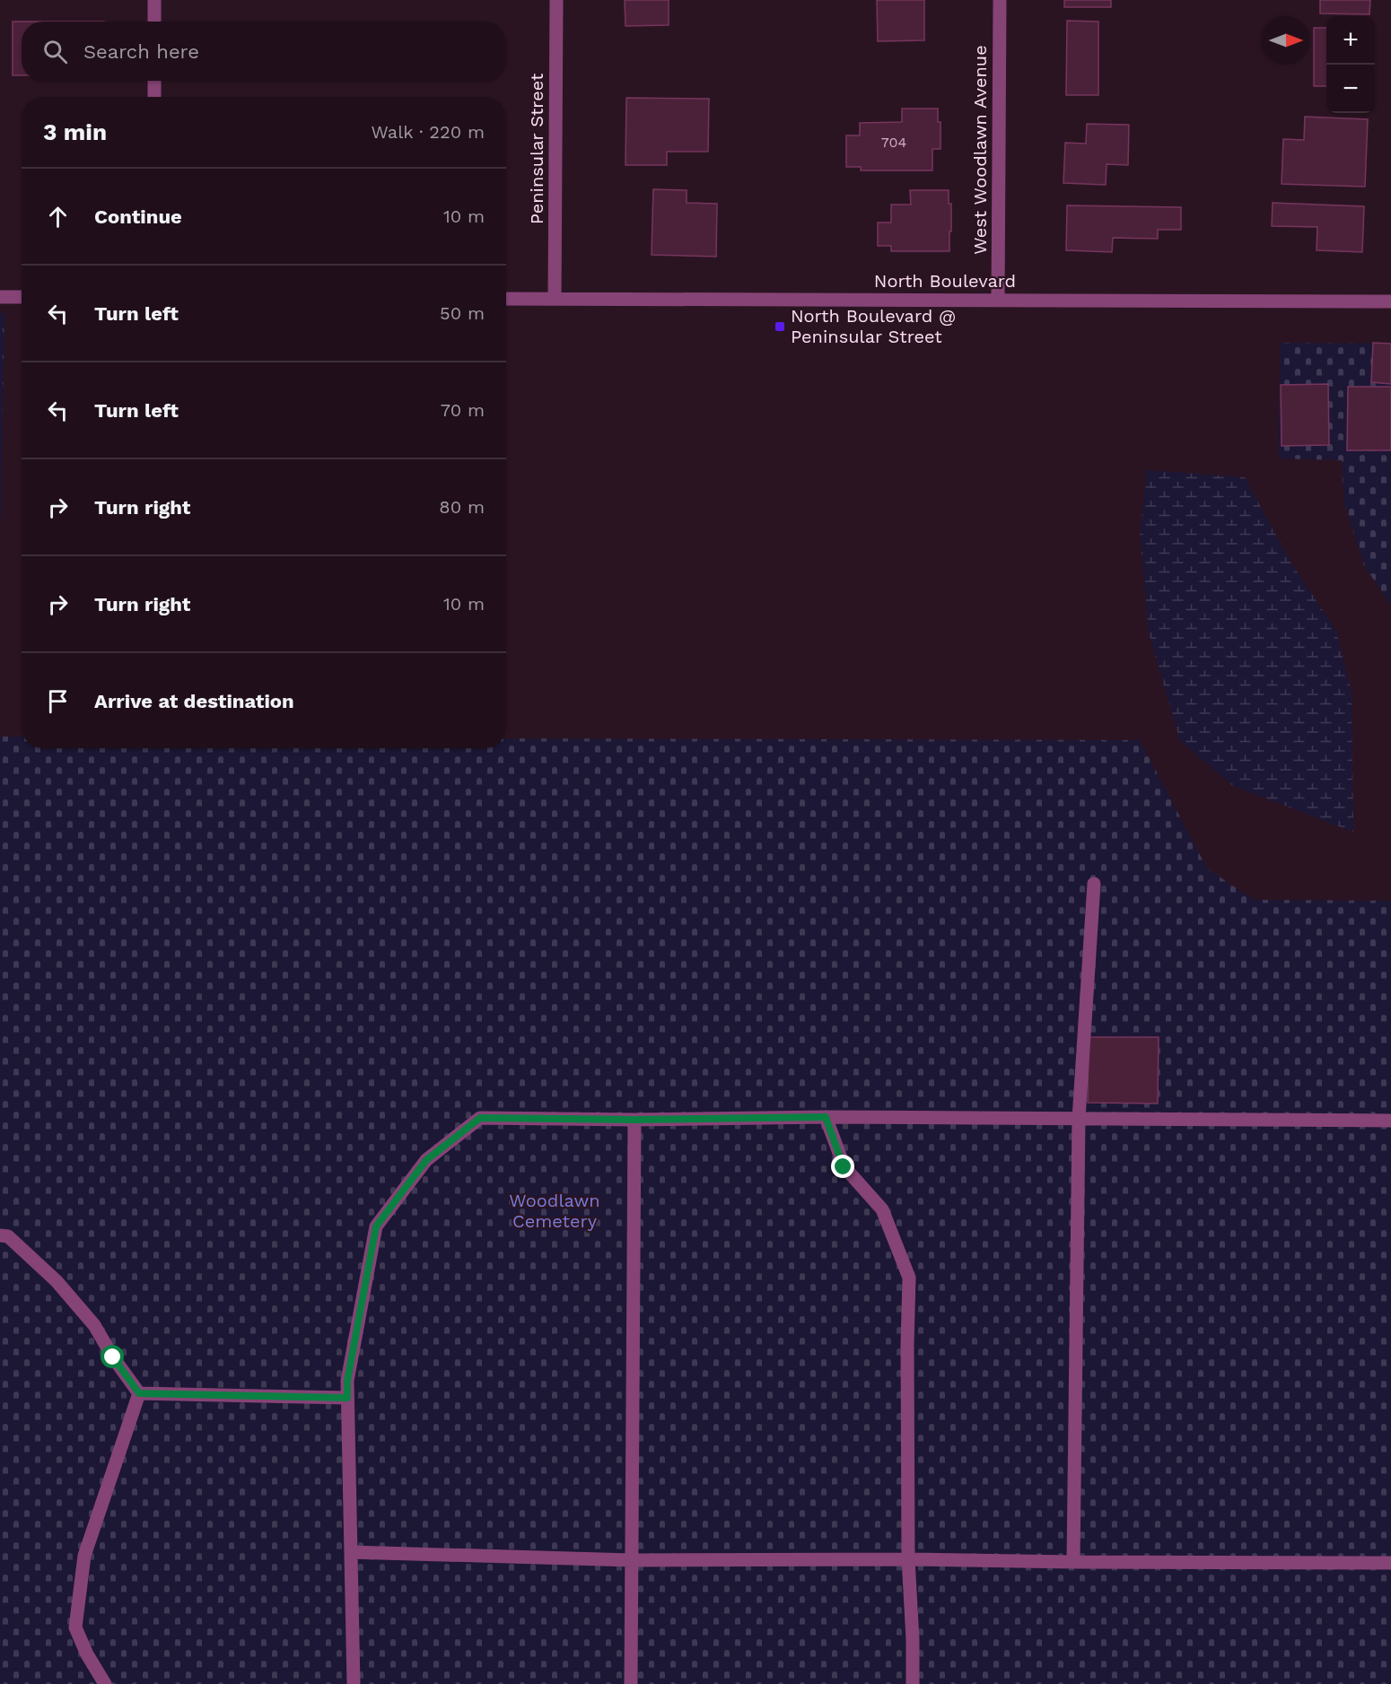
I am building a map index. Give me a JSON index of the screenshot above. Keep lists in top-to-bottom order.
{
  "streets": {
    "street": ["Peninsular Street", "West Woodlawn Avenue", "North Boulevard"]
  },
  "crossings": [
    ["Peninsular Street", "North Boulevard"],
    ["West Woodlawn Avenue", "North Boulevard"]
  ],
  "parks": ["Woodlawn Cemetery"],
  "places": {
    "transit": ["North Boulevard @ Peninsular Street"]
  },
  "house_numbers": ["704"],
  "north": "right",
  "page": {
    "map_buttons": ["+", "−"],
    "search": "Search here",
    "heading": ["3 min", "Walk · 220 m"],
    "list": [
      ["Continue", "10 m"],
      ["Turn left", "50 m"],
      ["Turn left", "70 m"],
      ["Turn right", "80 m"],
      ["Turn right", "10 m"],
      "Arrive at destination"
    ]
  }
}
